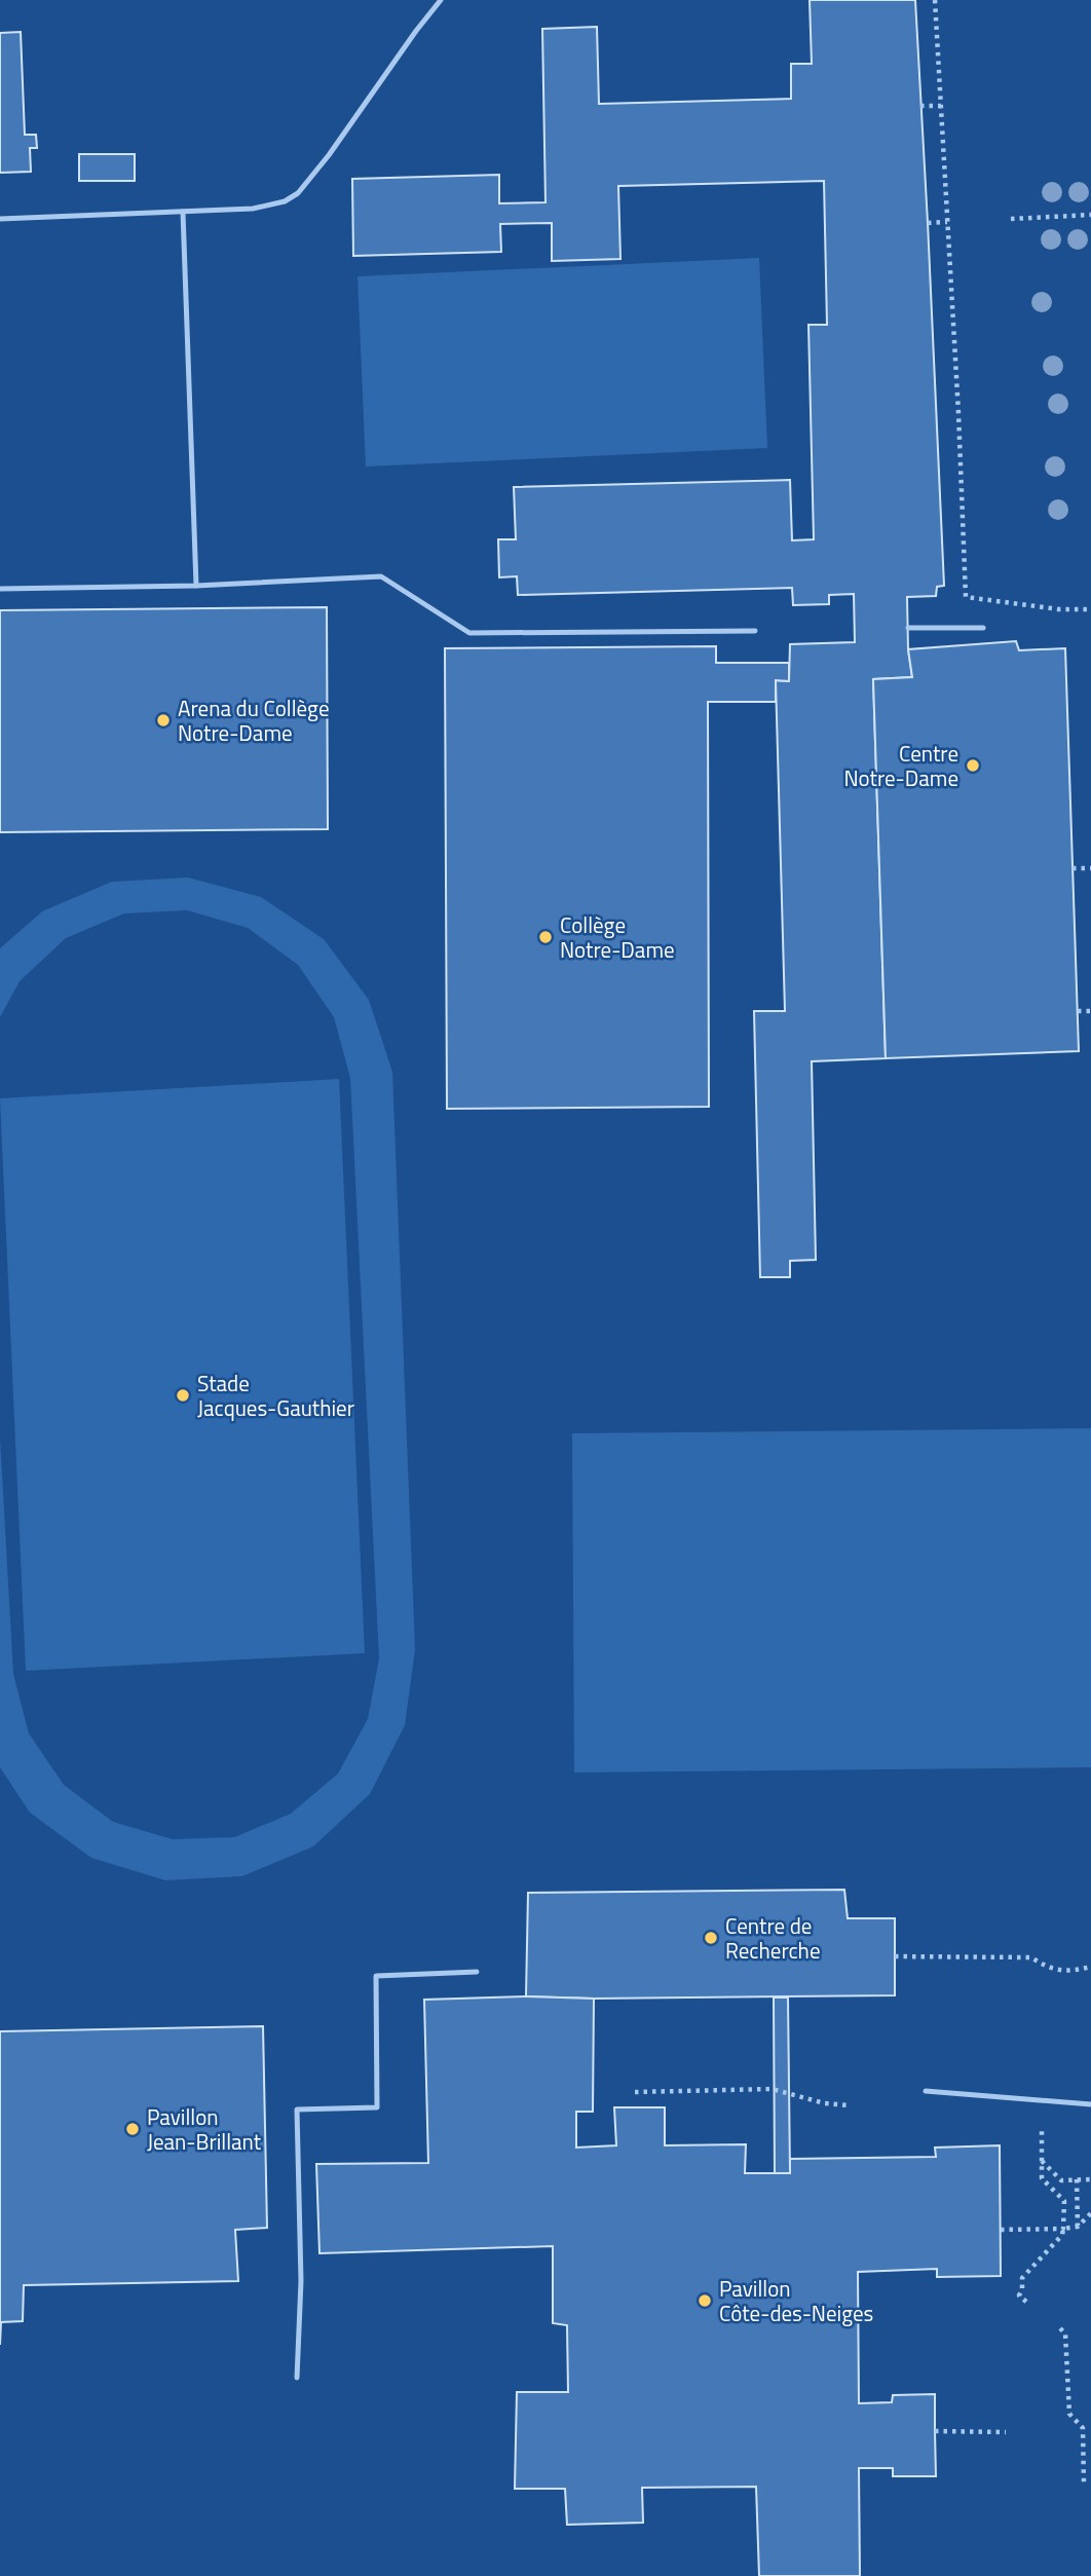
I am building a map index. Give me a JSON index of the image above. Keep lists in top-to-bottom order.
{
  "places": [
    "Arena du Collège Notre-Dame",
    "Centre Notre-Dame",
    "Collège Notre-Dame",
    "Stade Jacques-Gauthier",
    "Centre de Recherche",
    "Pavillon Jean-Brillant",
    "Pavillon Côte-des-Neiges"
  ]
}
